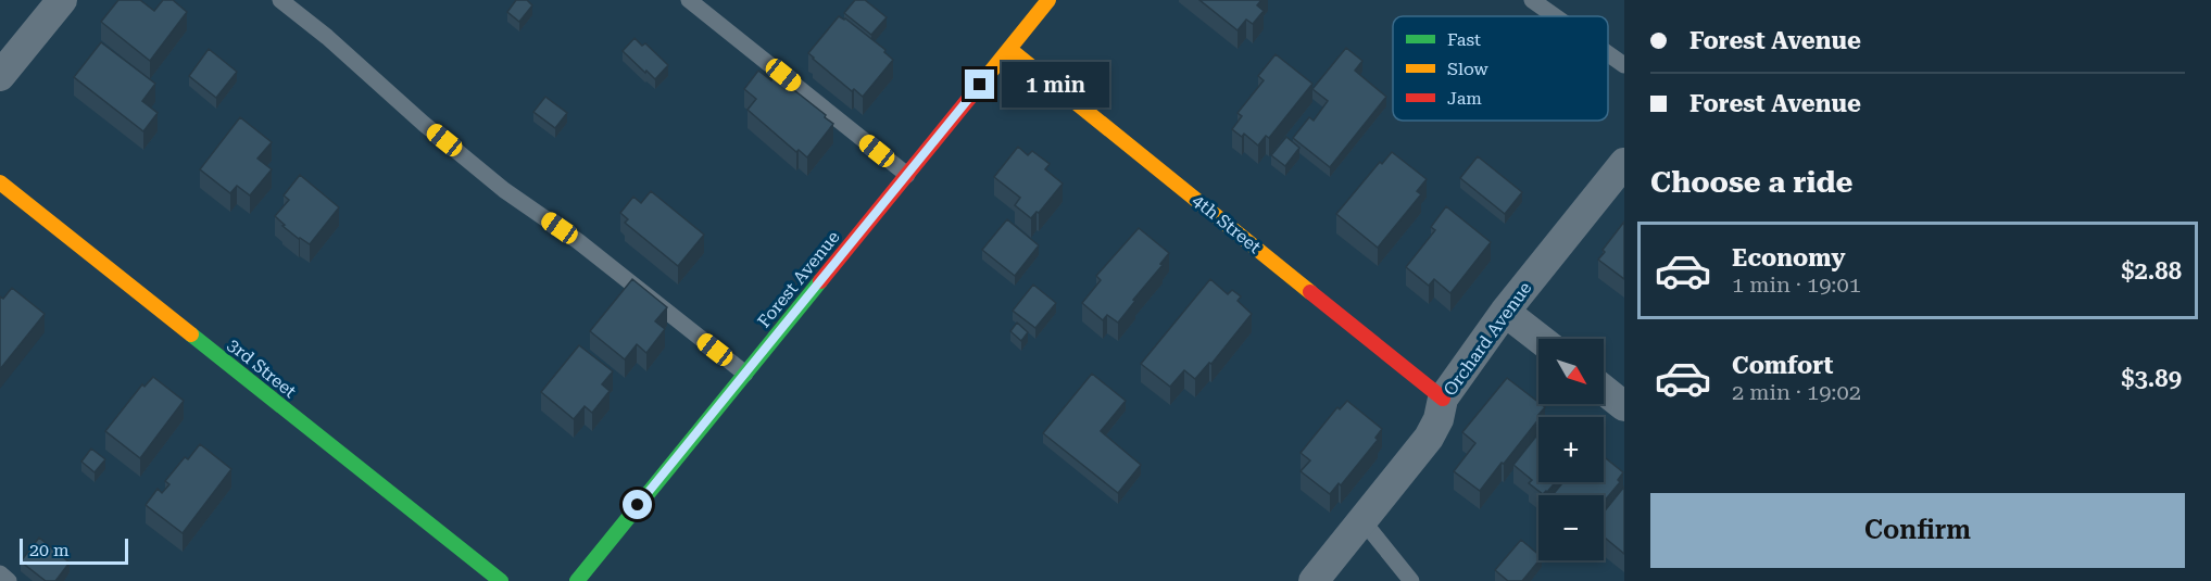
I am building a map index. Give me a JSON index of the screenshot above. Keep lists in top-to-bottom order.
{
  "streets": {
    "street": [
      "4th Street",
      "Forest Avenue",
      "Orchard Avenue",
      "3rd Street"
    ]
  },
  "crossings": [
    ["4th Street", "Forest Avenue"],
    ["4th Street", "Orchard Avenue"]
  ],
  "legend": ["Fast", "Slow", "Jam"],
  "scale_bar": "20 m",
  "north": "bottom right",
  "page": {
    "banner": ["Forest Avenue", "Forest Avenue"],
    "bubble": "1 min",
    "heading": "Choose a ride",
    "list": [
      {
        "name": "Economy",
        "note": "1 min · 19:01",
        "value": "$2.88"
      },
      {
        "name": "Comfort",
        "note": "2 min · 19:02",
        "value": "$3.89"
      }
    ],
    "map_buttons": ["+", "−"],
    "buttons": "Confirm",
    "scale": "20 m"
  }
}
